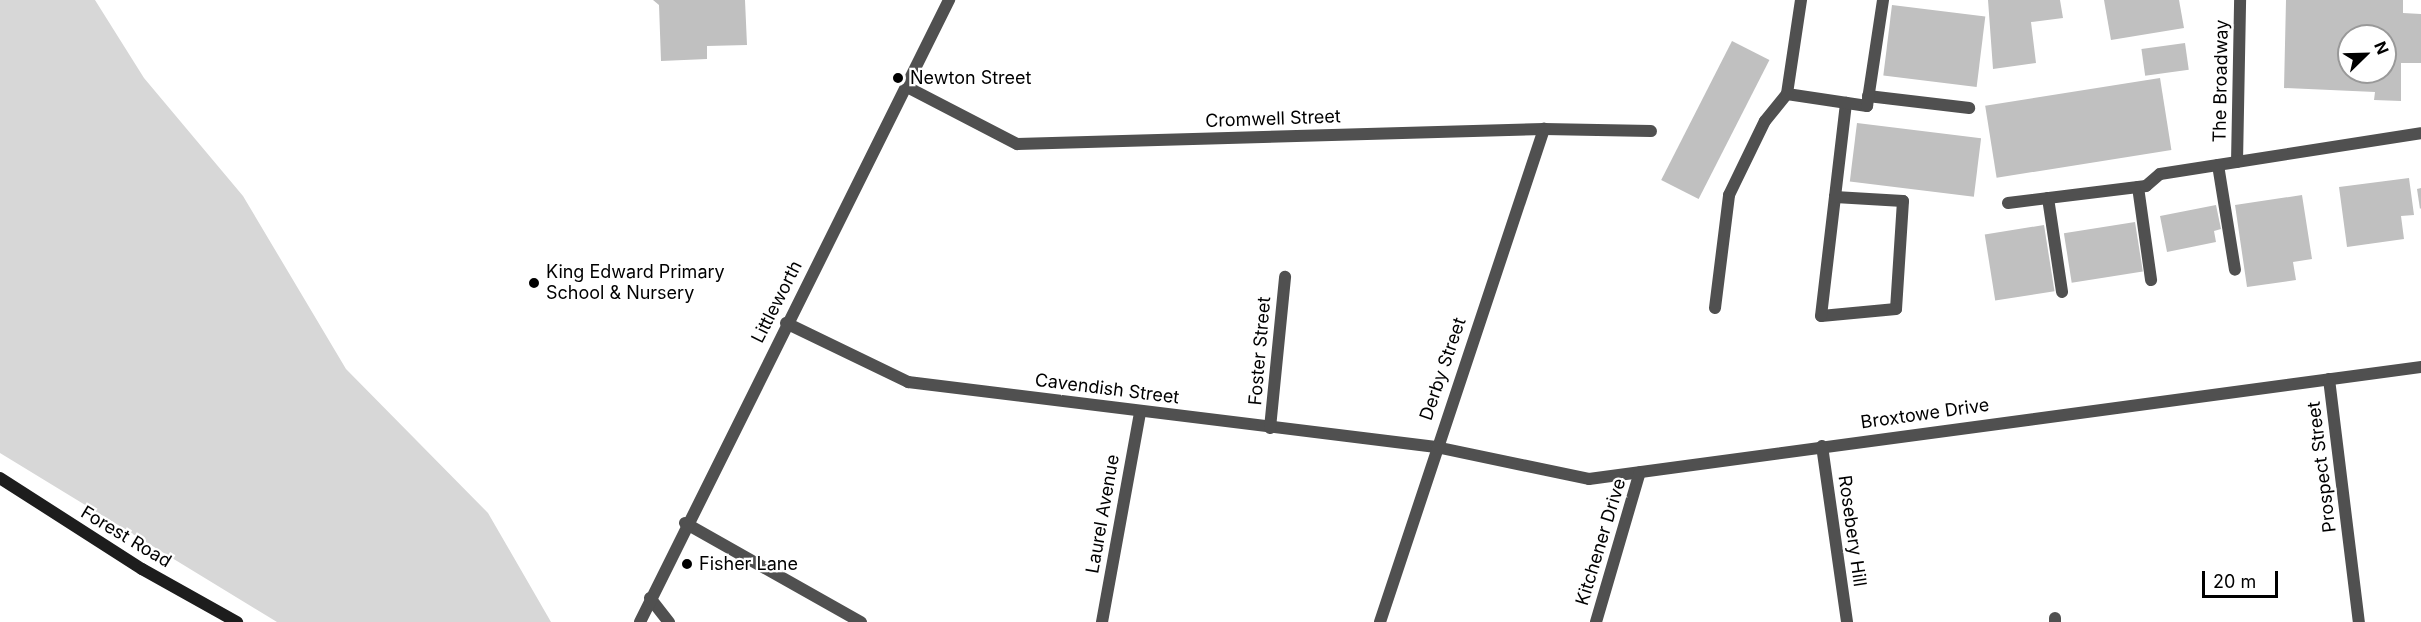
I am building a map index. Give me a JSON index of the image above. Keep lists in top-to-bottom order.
{
  "streets": {
    "main road": ["Forest Road"],
    "street": [
      "The Broadway",
      "Cromwell Street",
      "Littleworth",
      "Foster Street",
      "Derby Street",
      "Cavendish Street",
      "Broxtowe Drive",
      "Prospect Street",
      "Laurel Avenue",
      "Rosebery Hill",
      "Kitchener Drive"
    ]
  },
  "crossings": [
    ["Cromwell Street", "Littleworth"],
    ["Cromwell Street", "Derby Street"],
    ["Littleworth", "Cavendish Street"],
    ["Foster Street", "Cavendish Street"],
    ["Derby Street", "Cavendish Street"],
    ["Derby Street", "Broxtowe Drive"],
    ["Cavendish Street", "Broxtowe Drive"],
    ["Cavendish Street", "Laurel Avenue"],
    ["Broxtowe Drive", "Prospect Street"],
    ["Broxtowe Drive", "Rosebery Hill"],
    ["Broxtowe Drive", "Kitchener Drive"]
  ],
  "places": ["Newton Street", "King Edward Primary School & Nursery", "Fisher Lane"],
  "scale_bar": "20 m",
  "north": "top right"
}
